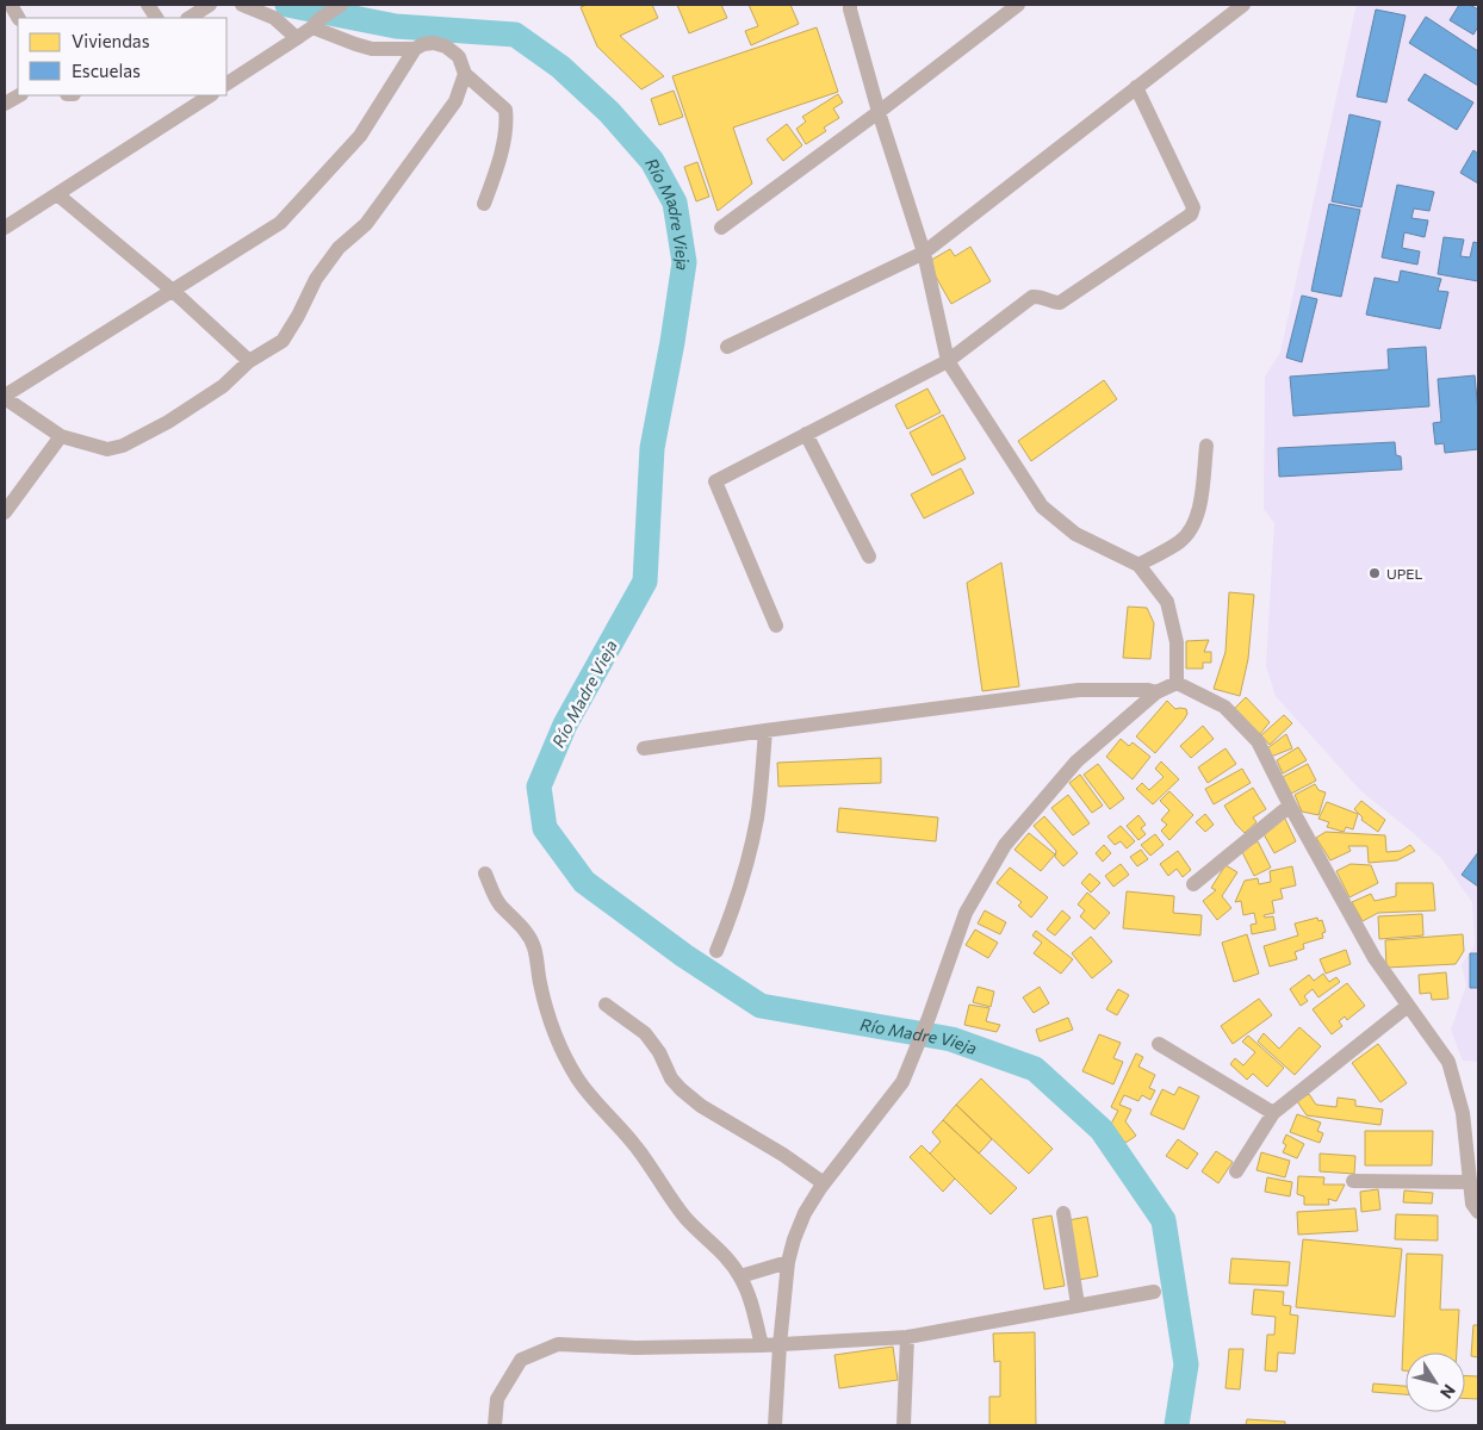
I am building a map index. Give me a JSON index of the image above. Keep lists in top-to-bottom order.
{
  "water": ["Río Madre Vieja"],
  "places": ["UPEL"],
  "legend": ["Viviendas", "Escuelas"],
  "north": "bottom right"
}
